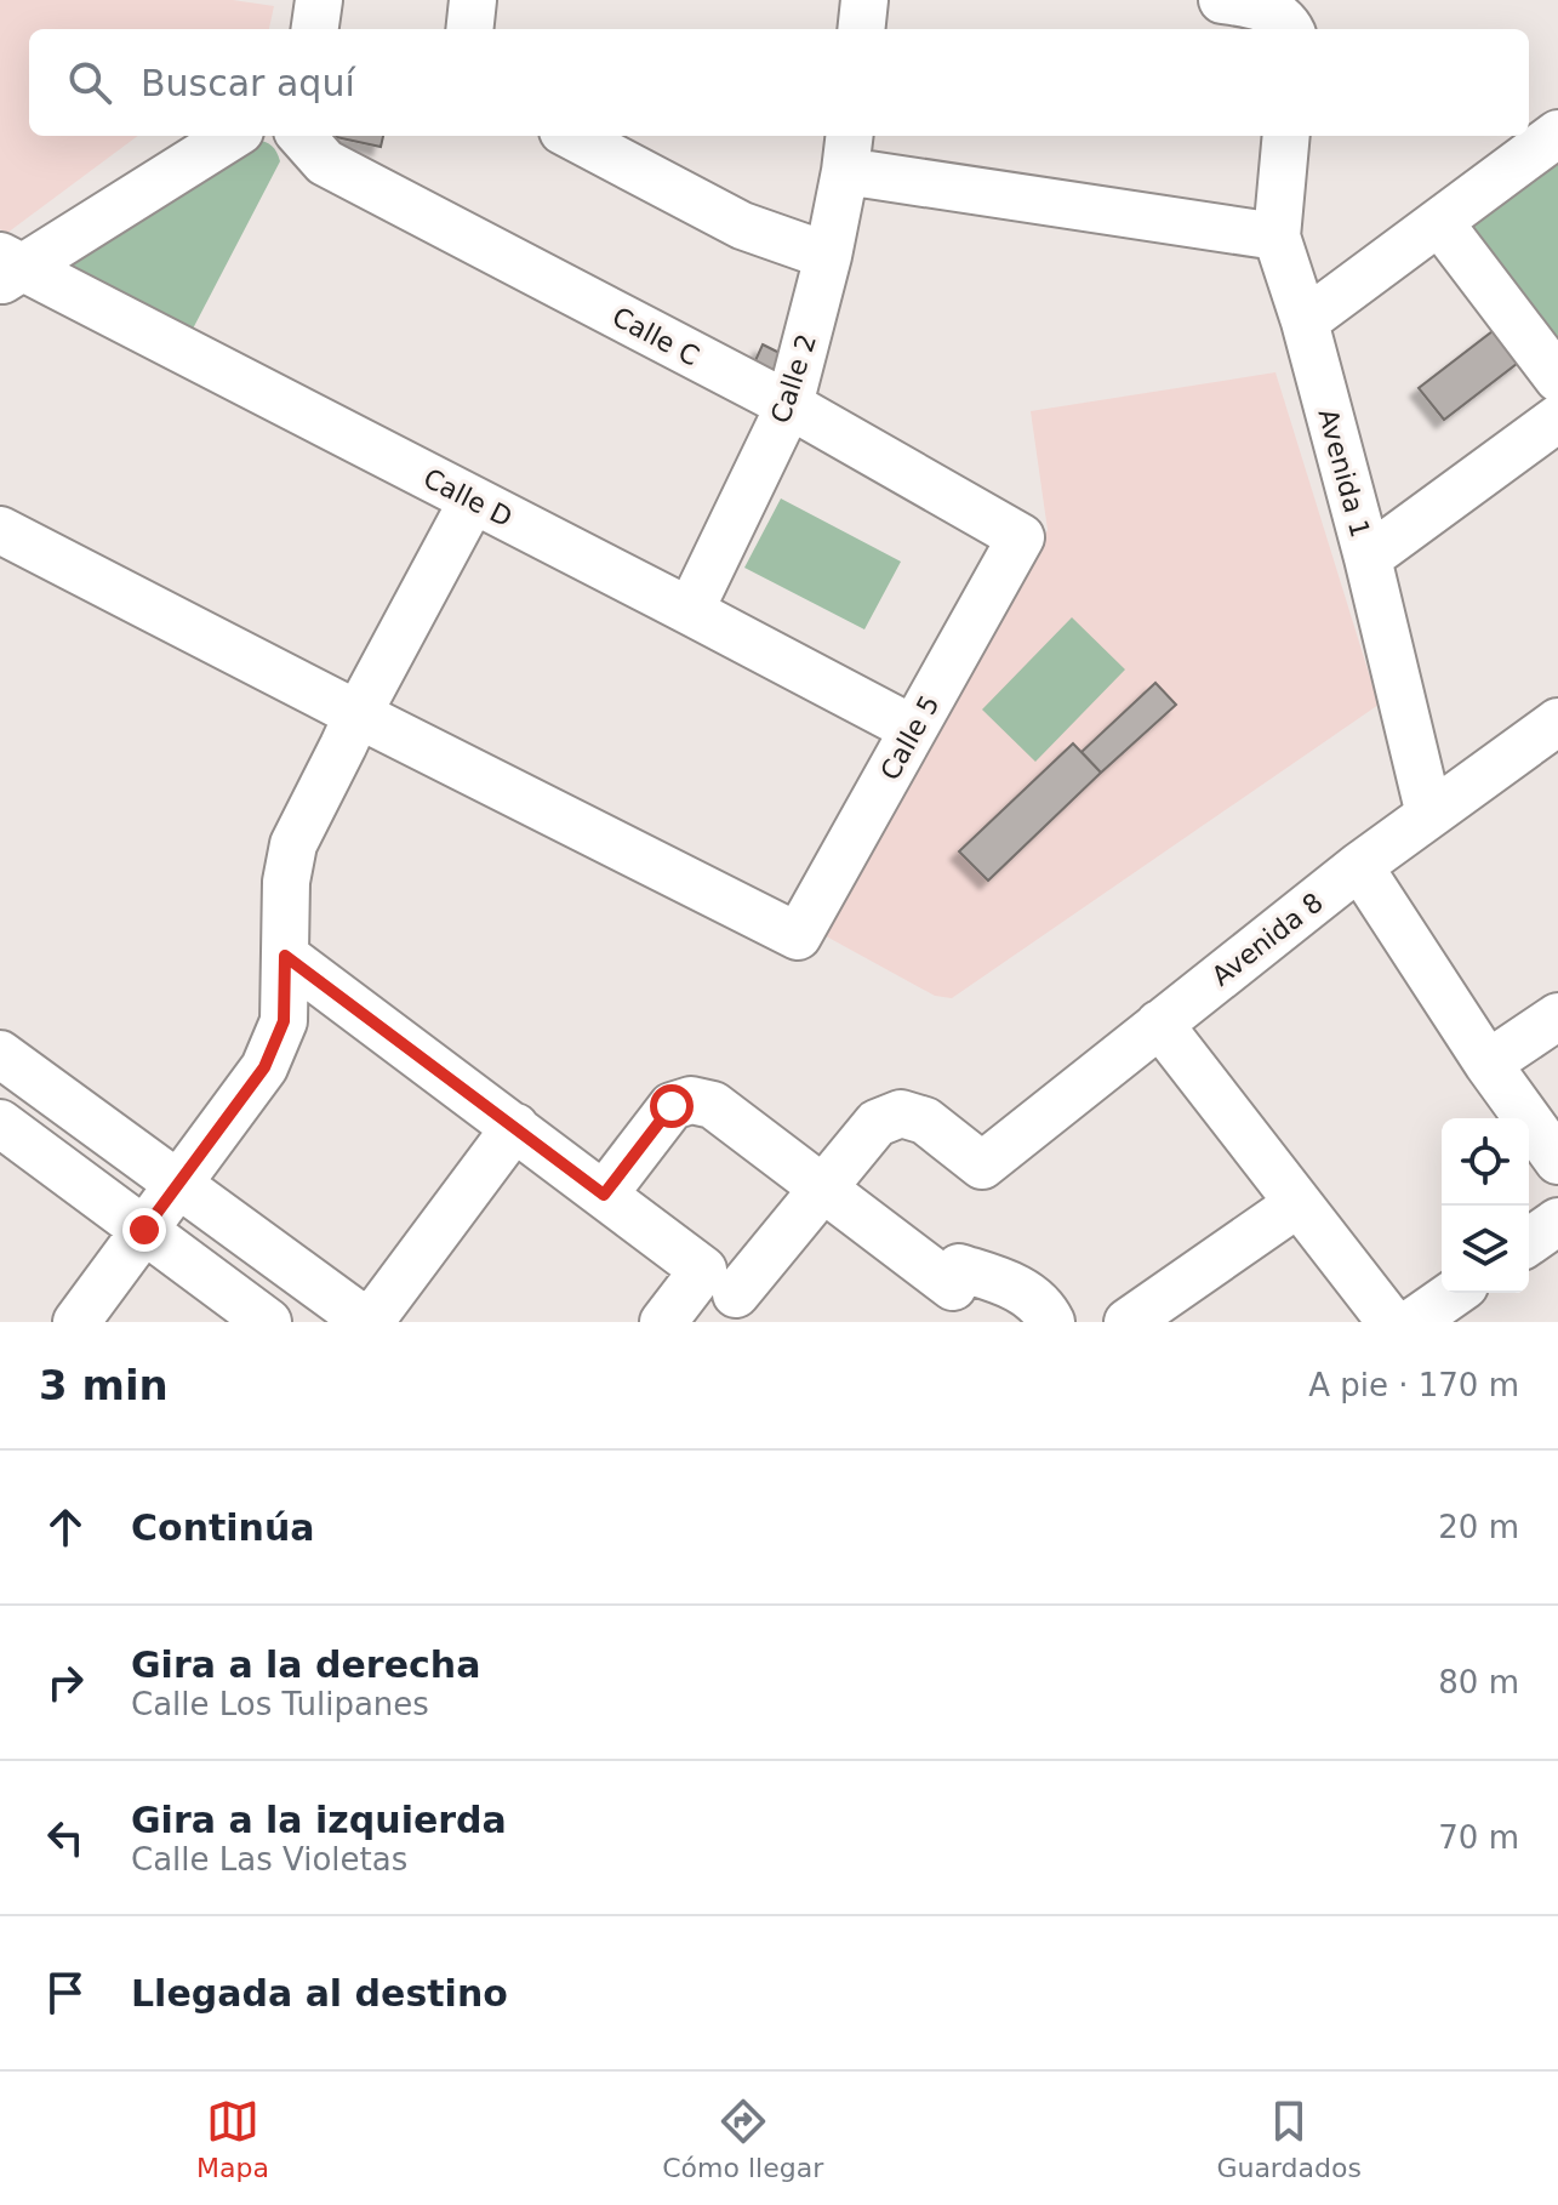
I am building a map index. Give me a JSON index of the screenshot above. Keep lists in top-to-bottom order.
{
  "streets": {
    "street": [
      "Calle C",
      "Calle 2",
      "Avenida 1",
      "Calle D",
      "Calle 5",
      "Avenida 8"
    ]
  },
  "crossings": [
    ["Calle C", "Calle 2"],
    ["Calle C", "Calle 5"],
    ["Calle 2", "Calle D"],
    ["Avenida 1", "Avenida 8"],
    ["Calle D", "Calle 5"]
  ],
  "page": {
    "search": "Buscar aquí",
    "heading": ["3 min", "A pie · 170 m"],
    "list": [
      ["Continúa", "20 m"],
      ["Gira a la derecha", "Calle Los Tulipanes", "80 m"],
      ["Gira a la izquierda", "Calle Las Violetas", "70 m"],
      "Llegada al destino"
    ],
    "nav": ["Mapa", "Cómo llegar", "Guardados"]
  }
}
